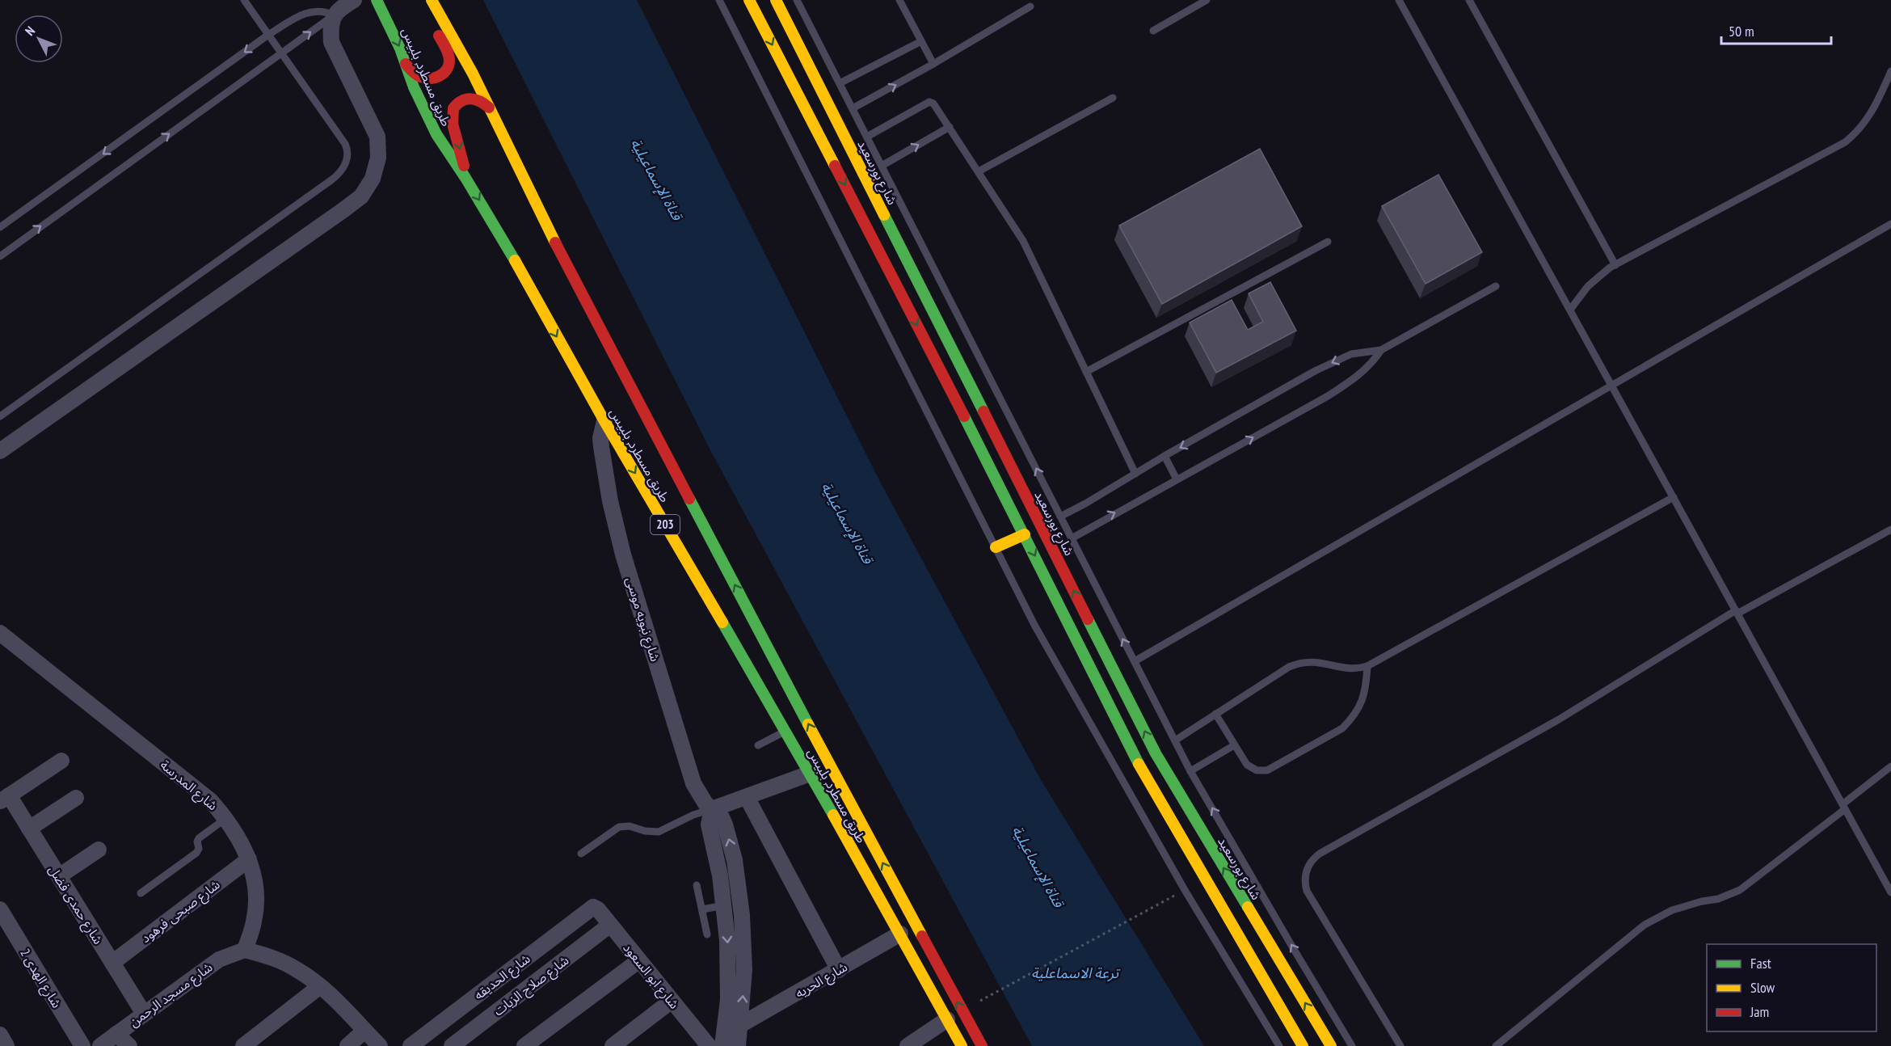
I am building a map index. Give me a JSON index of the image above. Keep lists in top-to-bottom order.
{
  "streets": {
    "main road": ["طريق مسطرد, بلبيس", "شارع بورسعيد", "203"],
    "street": [
      "شارع نبويه موسى",
      "شارع المدرسة",
      "شارع حمدى فضل",
      "شارع صبحى فرهود",
      "شارع ابو السعود",
      "شارع الحديقه",
      "شارع الهدى 2",
      "شارع الحريه",
      "شارع صلاح الزيات",
      "شارع مسجد الرحمن"
    ]
  },
  "crossings": [
    ["طريق مسطرد, بلبيس", "شارع نبويه موسى"],
    ["طريق مسطرد, بلبيس", "شارع الحريه"],
    ["شارع نبويه موسى", "شارع الحريه"],
    ["شارع المدرسة", "شارع صبحى فرهود"],
    ["شارع المدرسة", "شارع مسجد الرحمن"],
    ["شارع حمدى فضل", "شارع صبحى فرهود"],
    ["شارع حمدى فضل", "شارع مسجد الرحمن"],
    ["شارع ابو السعود", "شارع الحديقه"],
    ["شارع ابو السعود", "شارع صلاح الزيات"]
  ],
  "water": ["قناة الإسماعيلية", "ترعة الاسماعلية"],
  "legend": ["Fast", "Slow", "Jam"],
  "scale_bar": "50 m",
  "north": "top left"
}
